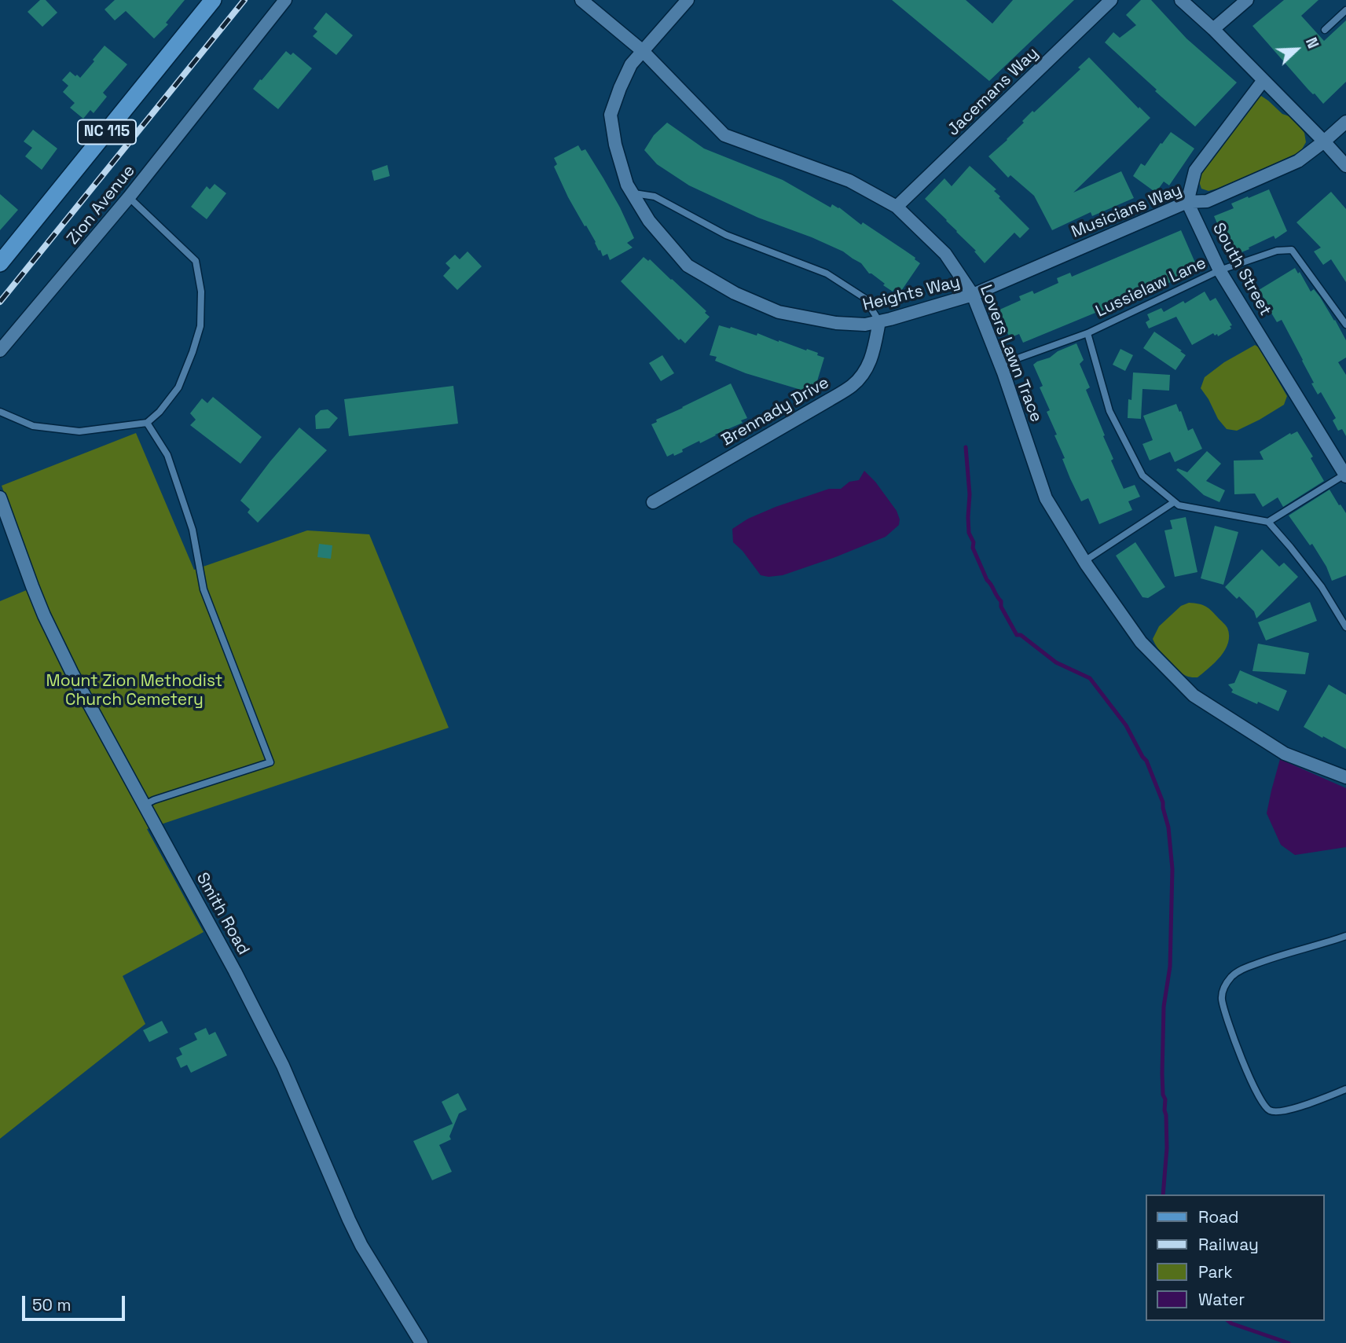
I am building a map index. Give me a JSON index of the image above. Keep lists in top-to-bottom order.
{
  "streets": {
    "main road": ["NC 115"],
    "street": [
      "Jacemans Way",
      "Zion Avenue",
      "Musicians Way",
      "South Street",
      "Heights Way",
      "Lovers Lawn Trace",
      "Brennady Drive",
      "Smith Road"
    ],
    "lane": ["Lussielaw Lane"]
  },
  "crossings": [
    ["Jacemans Way", "Lovers Lawn Trace"],
    ["Musicians Way", "South Street"],
    ["Musicians Way", "Heights Way"],
    ["Musicians Way", "Lovers Lawn Trace"],
    ["South Street", "Lussielaw Lane"],
    ["Lussielaw Lane", "Lovers Lawn Trace"],
    ["Heights Way", "Lovers Lawn Trace"],
    ["Heights Way", "Brennady Drive"]
  ],
  "parks": ["Mount Zion Methodist Church Cemetery"],
  "legend": [
    "Road",
    "Railway",
    "Park",
    "Water"
  ],
  "scale_bar": "50 m",
  "north": "top right"
}
